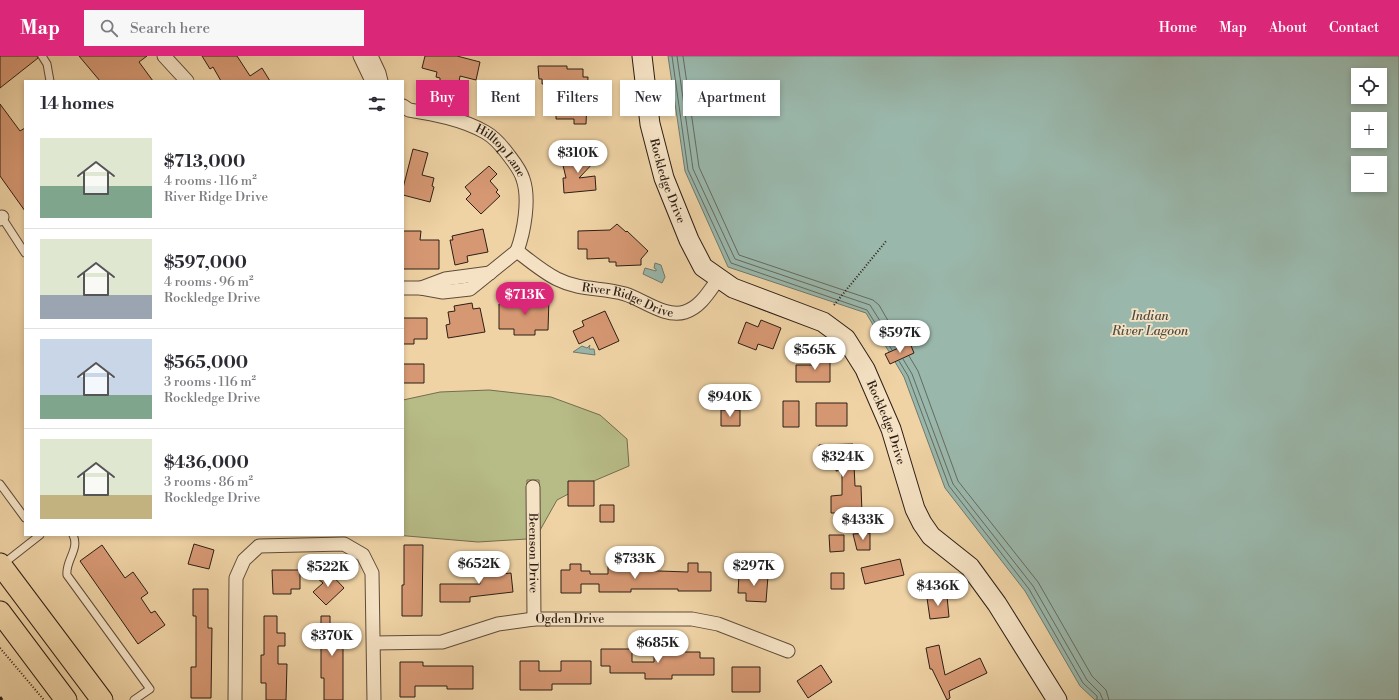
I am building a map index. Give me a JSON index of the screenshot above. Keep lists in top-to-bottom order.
{
  "streets": {
    "street": [
      "Hilltop Lane",
      "Rockledge Drive",
      "River Ridge Drive",
      "Beenson Drive",
      "Ogden Drive"
    ]
  },
  "crossings": [
    ["Hilltop Lane", "River Ridge Drive"],
    ["Rockledge Drive", "River Ridge Drive"],
    ["Beenson Drive", "Ogden Drive"]
  ],
  "water": ["Indian River Lagoon"],
  "page": {
    "header": "Map",
    "search": "Search here",
    "nav": [
      "Home",
      "Map",
      "About",
      "Contact"
    ],
    "map_buttons": ["+", "−"],
    "chip": [
      "Buy",
      "Rent",
      "Filters",
      "New",
      "Apartment"
    ],
    "heading": "14 homes",
    "list": [
      {
        "name": "$713,000",
        "note": "4 rooms · 116 m² · River Ridge Drive"
      },
      {
        "name": "$597,000",
        "note": "4 rooms · 96 m² · Rockledge Drive"
      },
      {
        "name": "$565,000",
        "note": "3 rooms · 116 m² · Rockledge Drive"
      },
      {
        "name": "$436,000",
        "note": "3 rooms · 86 m² · Rockledge Drive"
      }
    ],
    "price": [
      "$310K",
      "$713K",
      "$597K",
      "$565K",
      "$940K",
      "$324K",
      "$433K",
      "$733K",
      "$652K",
      "$297K",
      "$522K",
      "$436K",
      "$370K",
      "$685K"
    ]
  }
}
